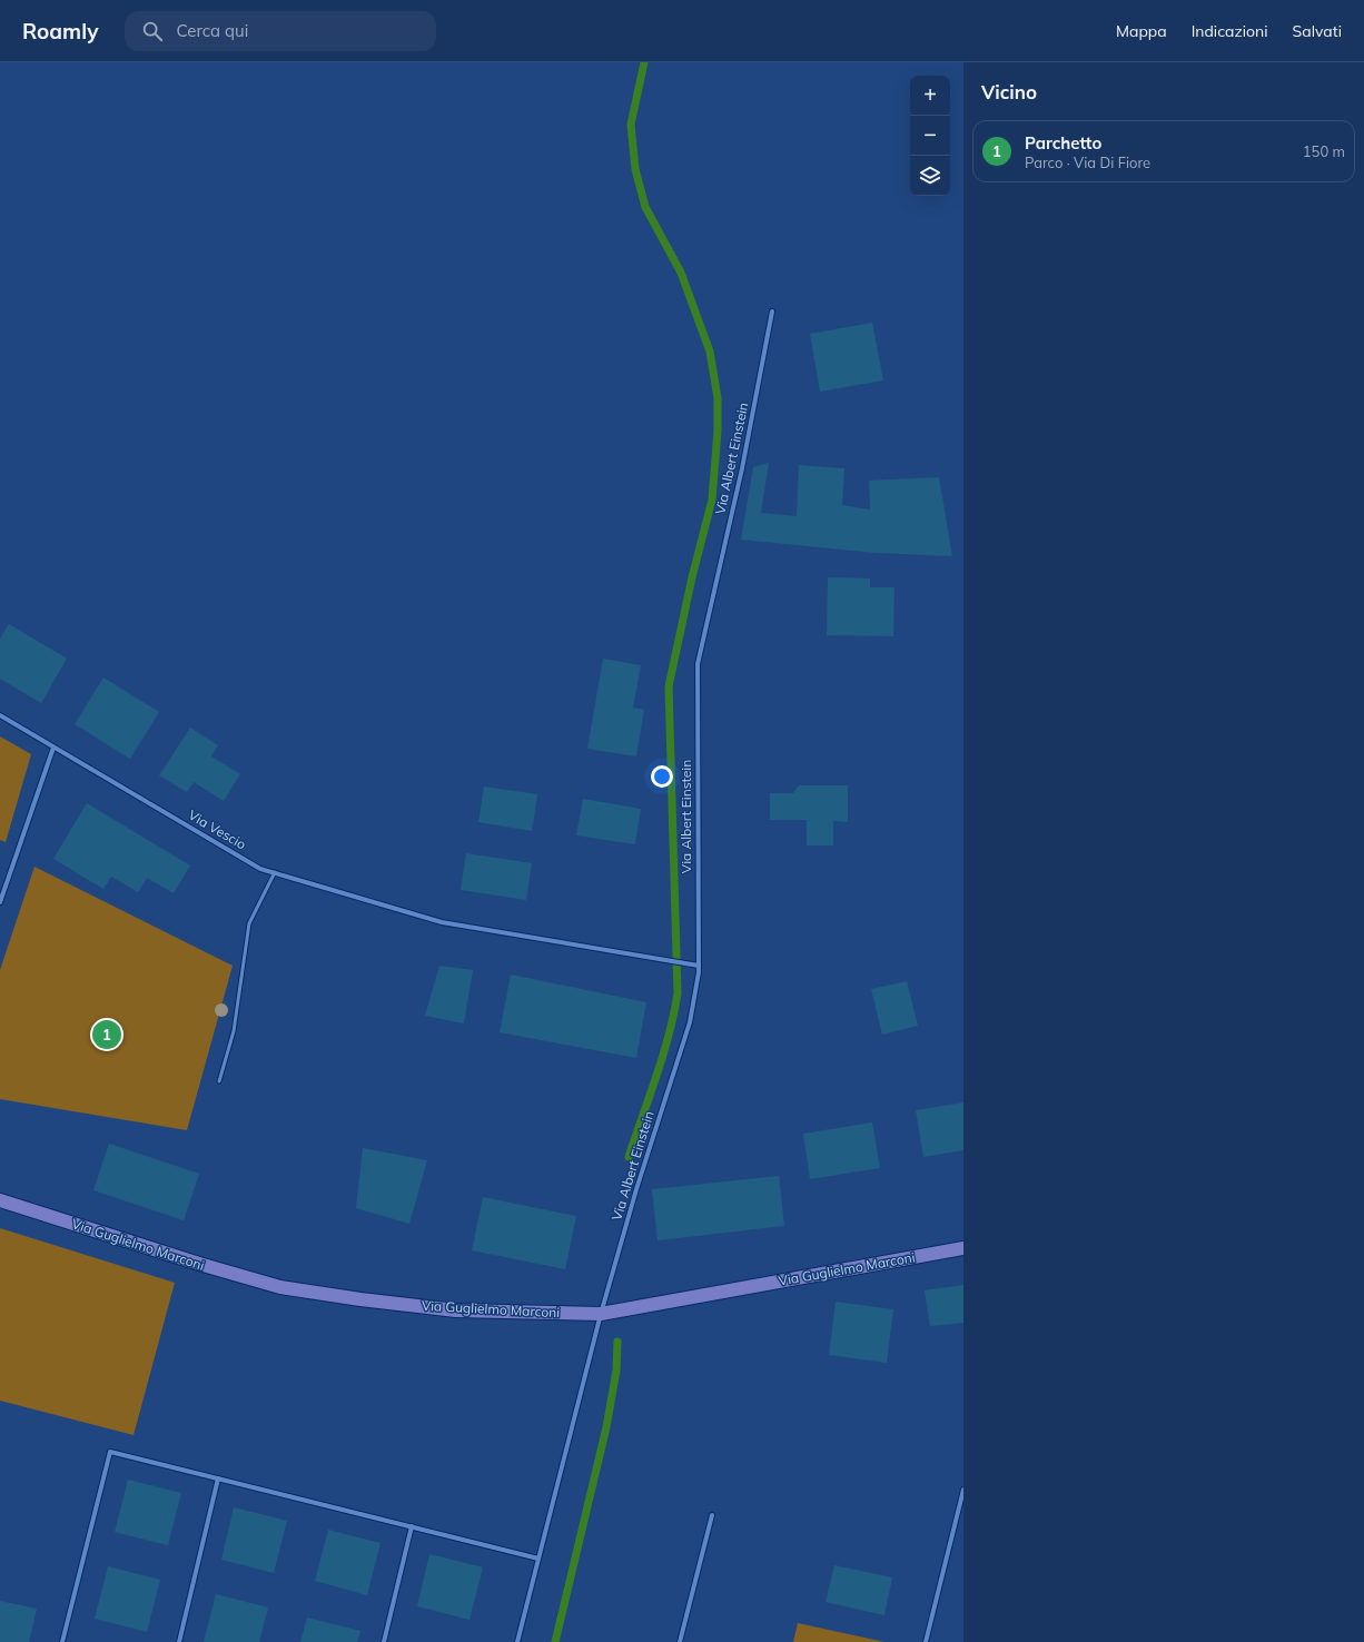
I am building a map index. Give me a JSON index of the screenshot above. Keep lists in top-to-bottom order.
{
  "streets": {
    "main road": ["Via Guglielmo Marconi"],
    "street": ["Via Albert Einstein", "Via Vescio"]
  },
  "crossings": [
    ["Via Albert Einstein", "Via Vescio"],
    ["Via Albert Einstein", "Via Guglielmo Marconi"]
  ],
  "page": {
    "header": "Roamly",
    "search": "Cerca qui",
    "nav": ["Mappa", "Indicazioni", "Salvati"],
    "heading": "Vicino",
    "map_buttons": ["+", "−"],
    "list": [
      {
        "mark": "1",
        "name": "Parchetto",
        "note": "Parco · Via Di Fiore",
        "value": "150 m"
      }
    ],
    "pins": "1"
  }
}
